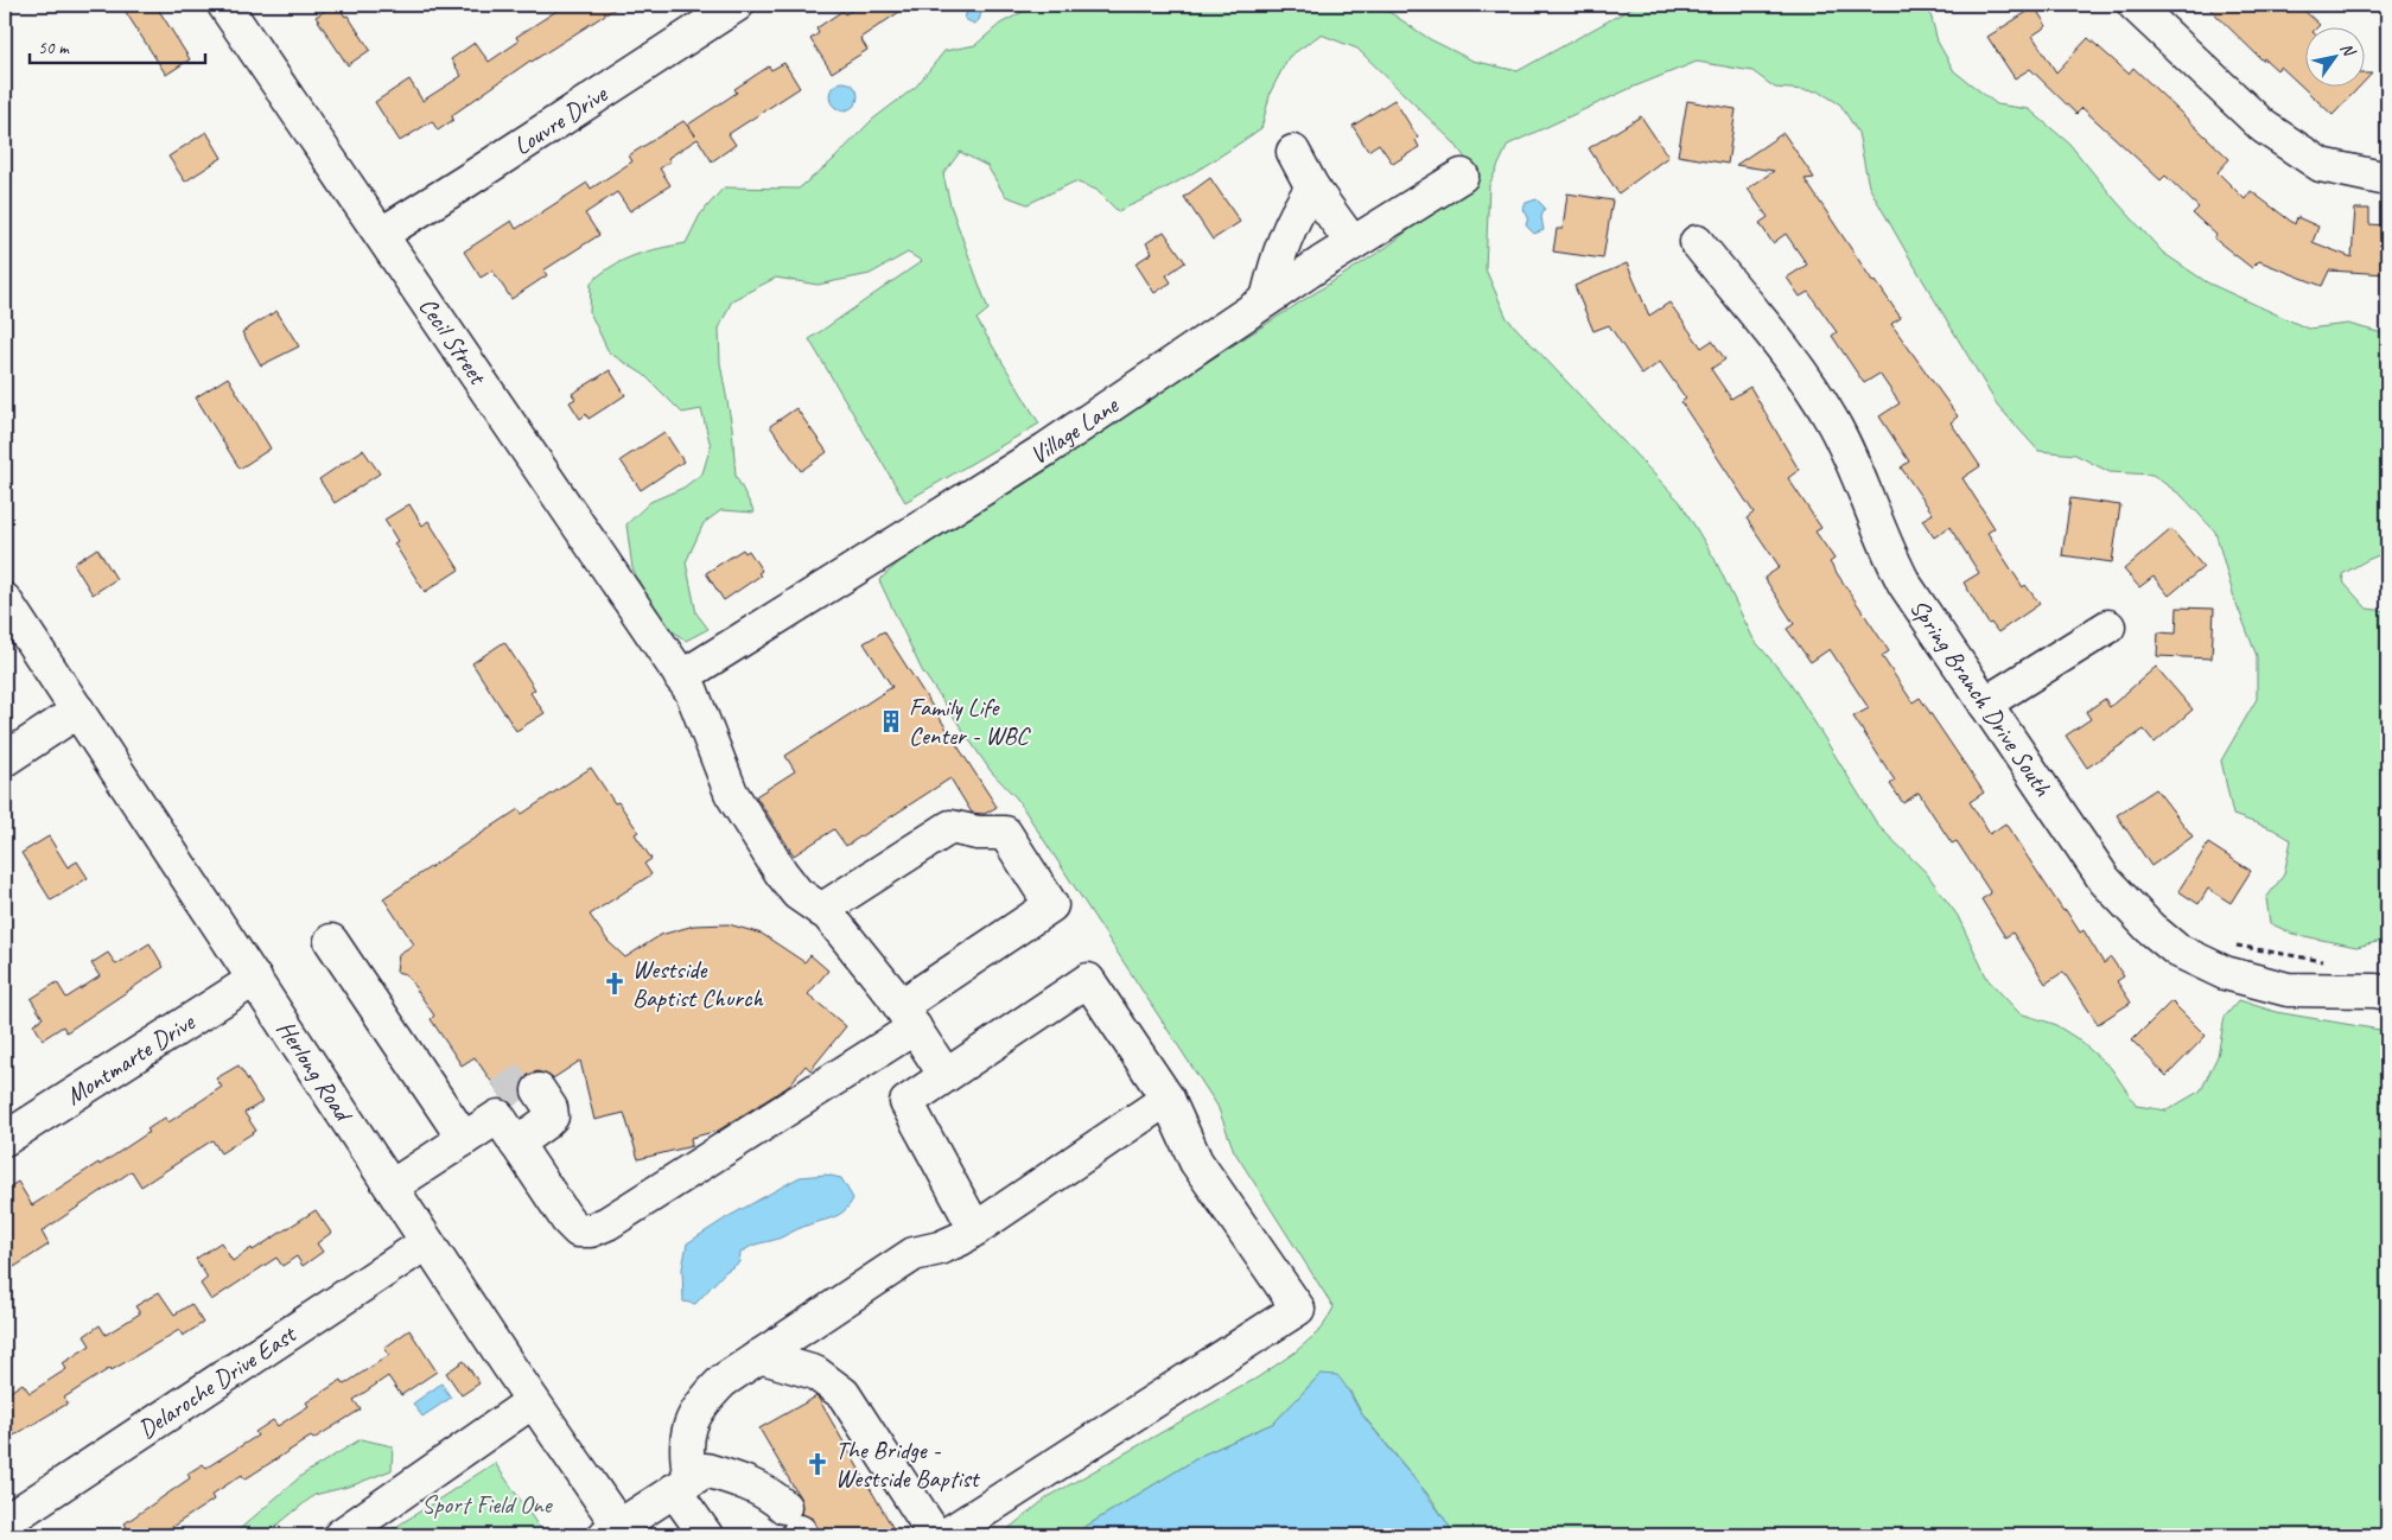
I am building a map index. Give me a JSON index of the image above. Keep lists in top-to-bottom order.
{
  "streets": {
    "street": [
      "Louvre Drive",
      "Cecil Street",
      "Village Lane",
      "Spring Branch Drive South",
      "Montmarte Drive",
      "Herlong Road",
      "Delaroche Drive East"
    ]
  },
  "crossings": [
    ["Louvre Drive", "Cecil Street"],
    ["Cecil Street", "Village Lane"],
    ["Montmarte Drive", "Herlong Road"],
    ["Herlong Road", "Delaroche Drive East"]
  ],
  "parks": ["Sport Field One"],
  "places": {
    "building": ["Family Life Center - WBC"],
    "church": ["Westside Baptist Church", "The Bridge - Westside Baptist"]
  },
  "scale_bar": "50 m",
  "north": "top right"
}
